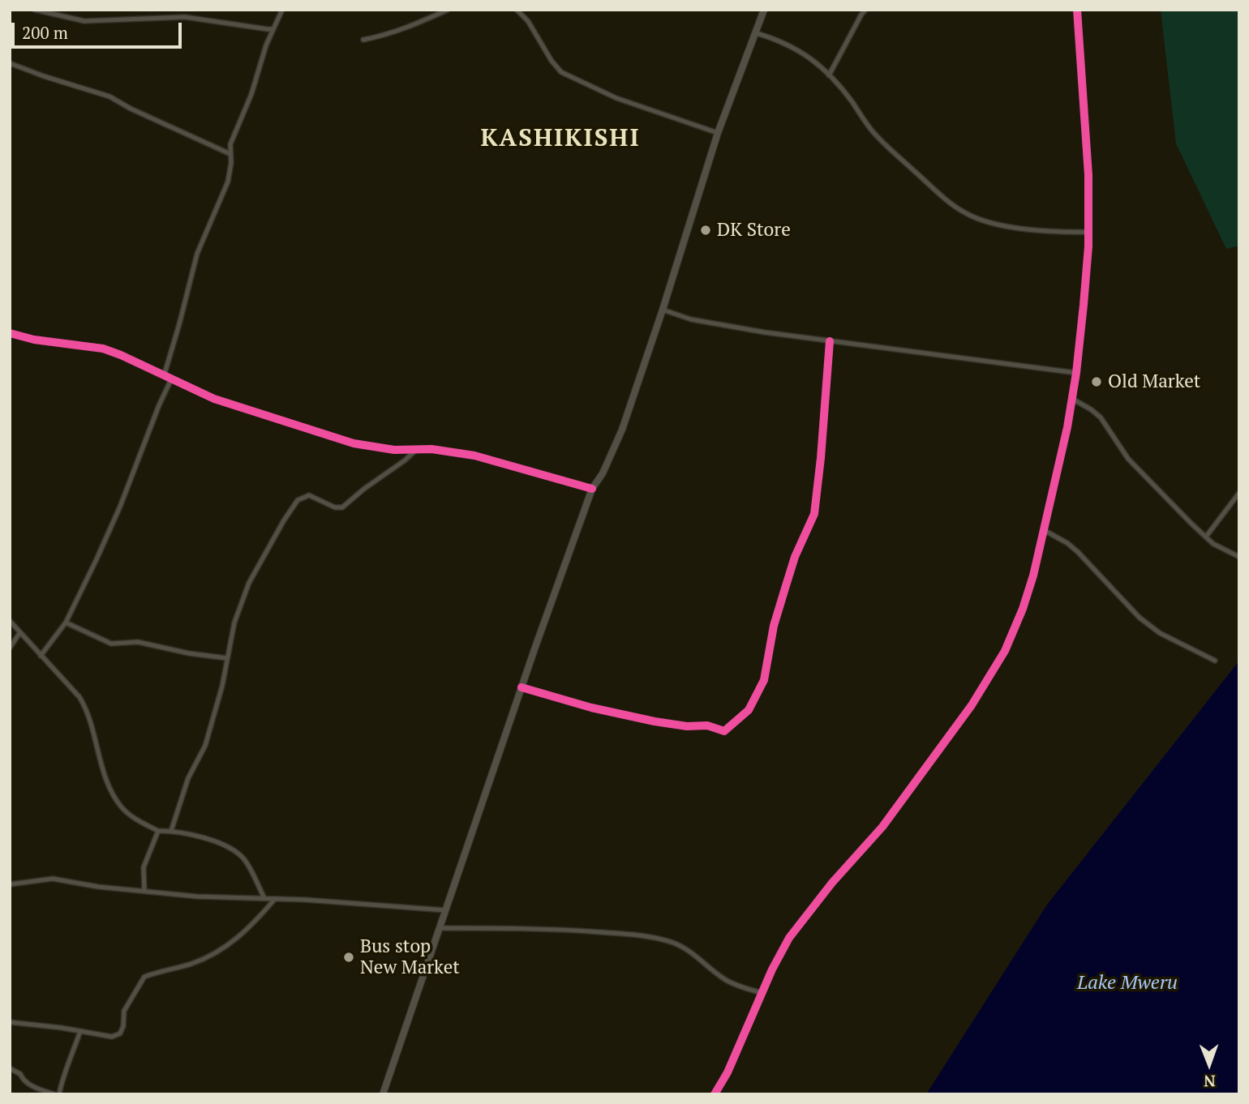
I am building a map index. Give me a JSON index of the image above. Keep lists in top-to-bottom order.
{
  "districts": ["KASHIKISHI"],
  "water": ["Lake Mweru"],
  "places": ["DK Store", "Old Market", "Bus stop New Market"],
  "scale_bar": "200 m",
  "north": "bottom"
}
